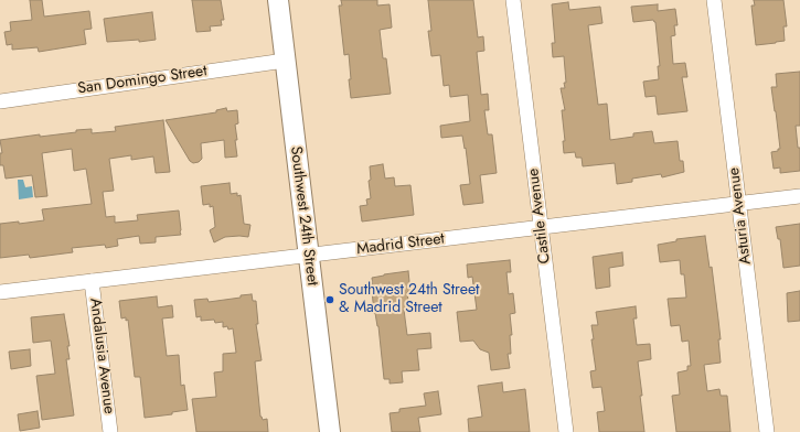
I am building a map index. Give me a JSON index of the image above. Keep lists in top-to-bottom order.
{
  "streets": {
    "street": [
      "San Domingo Street",
      "Southwest 24th Street",
      "Castile Avenue",
      "Asturia Avenue",
      "Madrid Street",
      "Andalusia Avenue"
    ]
  },
  "crossings": [
    ["San Domingo Street", "Southwest 24th Street"],
    ["Southwest 24th Street", "Madrid Street"],
    ["Castile Avenue", "Madrid Street"],
    ["Asturia Avenue", "Madrid Street"],
    ["Madrid Street", "Andalusia Avenue"]
  ],
  "places": ["Southwest 24th Street & Madrid Street"]
}
